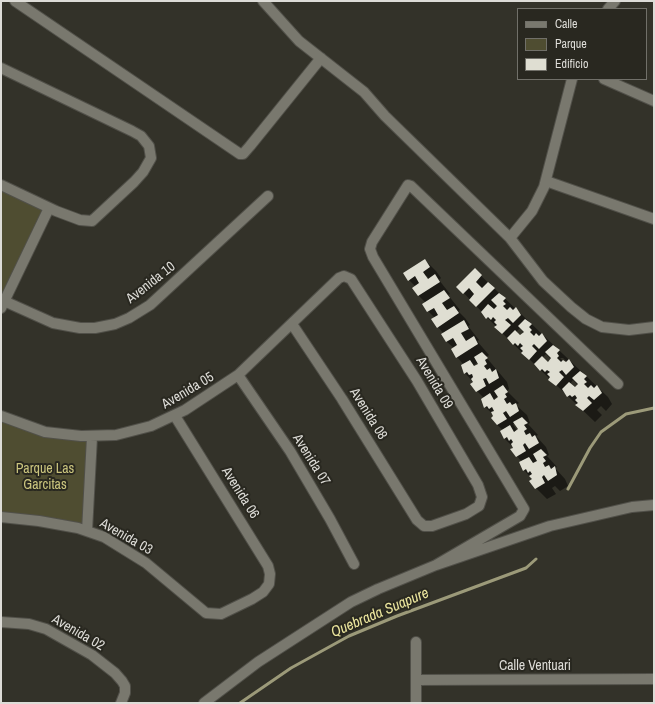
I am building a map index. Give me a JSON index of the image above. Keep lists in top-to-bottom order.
{
  "streets": {
    "street": [
      "Avenida 10",
      "Avenida 09",
      "Avenida 05",
      "Avenida 08",
      "Avenida 07",
      "Avenida 06",
      "Avenida 03",
      "Avenida 02",
      "Calle Ventuari"
    ]
  },
  "crossings": [
    ["Avenida 09", "Avenida 05"],
    ["Avenida 09", "Avenida 08"],
    ["Avenida 05", "Avenida 08"],
    ["Avenida 05", "Avenida 07"],
    ["Avenida 05", "Avenida 06"],
    ["Avenida 06", "Avenida 03"]
  ],
  "water": ["Quebrada Suapure"],
  "parks": ["Parque Las Garcitas"],
  "legend": ["Calle", "Parque", "Edificio"]
}
